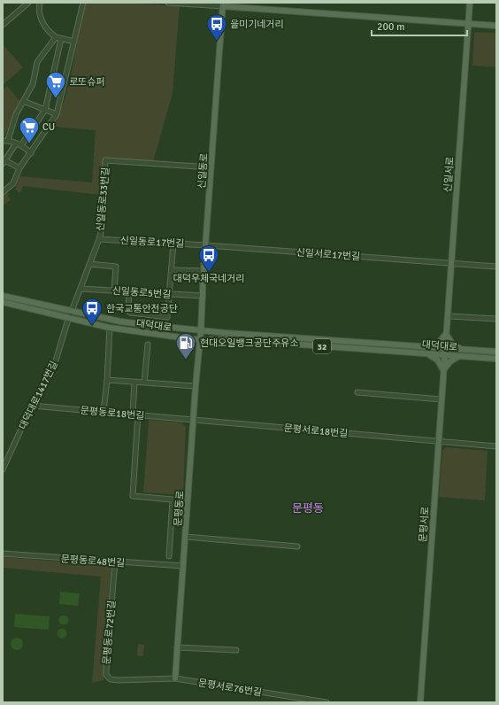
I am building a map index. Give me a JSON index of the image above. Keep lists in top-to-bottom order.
{
  "streets": {
    "main road": [
      "신일동로",
      "신일서로",
      "대덕대로",
      "32",
      "문평동로",
      "문평서로"
    ],
    "street": [
      "신일동로33번길",
      "신일동로17번길",
      "신일서로17번길",
      "신일동로5번길",
      "대덕대로1417번길",
      "문평동로18번길",
      "문평서로18번길",
      "문평동로48번길",
      "문평동로72번길",
      "문평서로76번길"
    ]
  },
  "crossings": [
    ["신일동로", "신일동로33번길"],
    ["신일동로", "신일동로17번길"],
    ["신일동로", "신일서로17번길"],
    ["신일동로", "신일동로5번길"],
    ["신일동로", "대덕대로"],
    ["신일동로", "문평동로"],
    ["신일서로", "신일서로17번길"],
    ["신일서로", "대덕대로"],
    ["신일서로", "문평서로"],
    ["신일동로33번길", "신일동로17번길"],
    ["신일동로33번길", "신일동로5번길"],
    ["신일동로33번길", "대덕대로"],
    ["신일동로33번길", "대덕대로1417번길"],
    ["신일동로17번길", "신일서로17번길"],
    ["대덕대로", "대덕대로1417번길"],
    ["대덕대로", "문평동로"],
    ["대덕대로", "문평서로"],
    ["대덕대로1417번길", "문평동로18번길"],
    ["문평동로18번길", "문평서로18번길"],
    ["문평동로18번길", "문평동로"],
    ["문평서로18번길", "문평동로"],
    ["문평서로18번길", "문평서로"],
    ["문평동로", "문평동로48번길"],
    ["문평동로", "문평동로72번길"],
    ["문평동로", "문평서로76번길"],
    ["문평동로48번길", "문평동로72번길"],
    ["문평동로72번길", "문평서로76번길"]
  ],
  "districts": ["문평동"],
  "places": {
    "bus stop": ["을미기네거리", "대덕우체국네거리", "한국교통안전공단"],
    "supermarket": ["로또슈퍼", "CU"],
    "fuel station": ["현대오일뱅크공단주유소"]
  },
  "scale_bar": "200 m"
}
